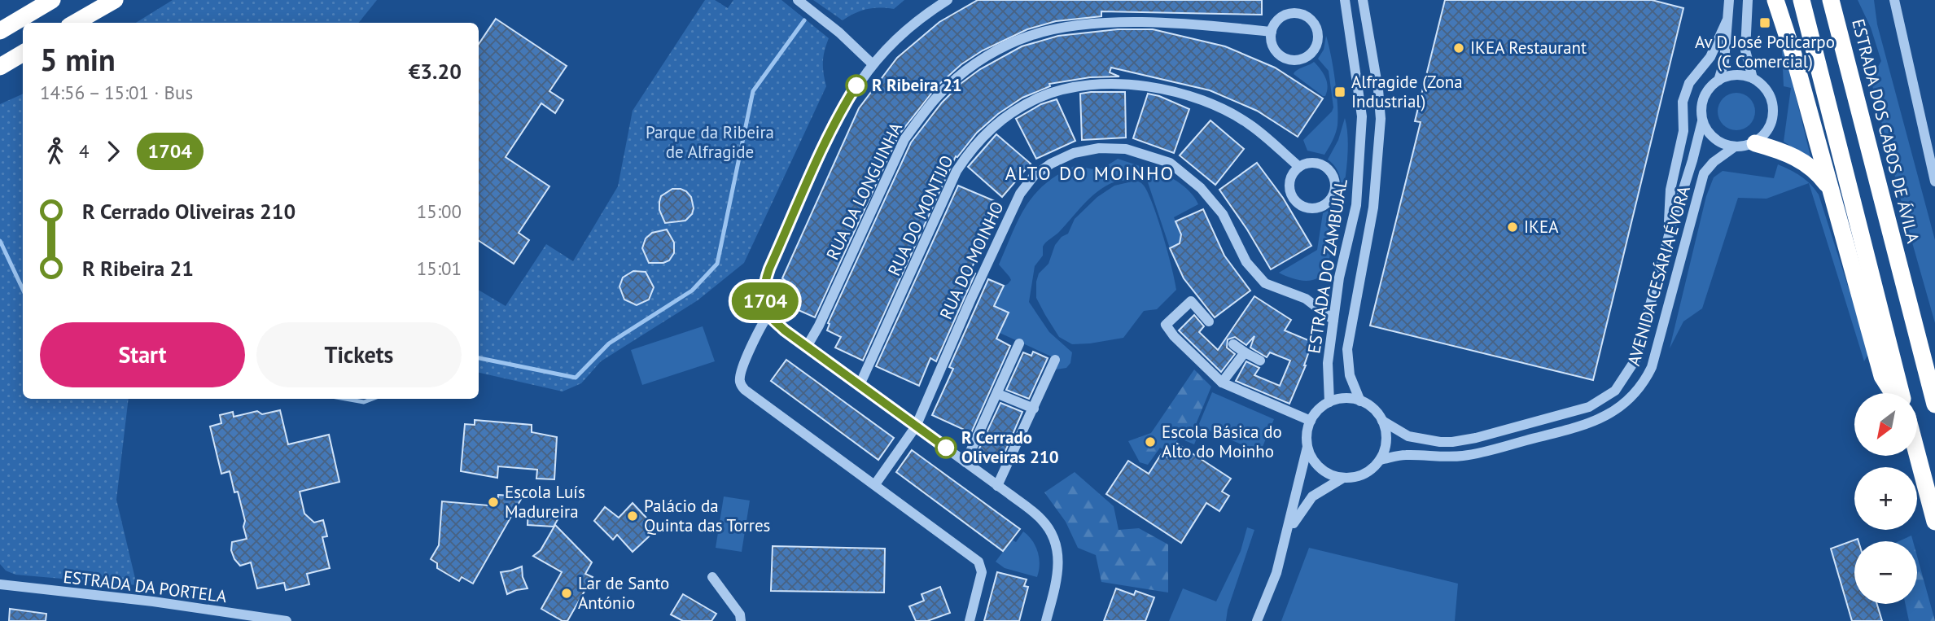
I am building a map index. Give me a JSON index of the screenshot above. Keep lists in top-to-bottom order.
{
  "streets": {
    "highway": ["ESTRADA DOS CABOS DE ÁVILA"],
    "street": [
      "RUA DA LONGUINHA",
      "RUA DO MONTIJO",
      "RUA DO MOINHO",
      "ESTRADA DO ZAMBUJAL",
      "AVENIDA CESÁRIA ÉVORA",
      "ESTRADA DA PORTELA"
    ]
  },
  "crossings": [
    ["RUA DO MOINHO", "ESTRADA DO ZAMBUJAL"],
    ["ESTRADA DO ZAMBUJAL", "AVENIDA CESÁRIA ÉVORA"]
  ],
  "districts": ["ALTO DO MOINHO"],
  "parks": ["Parque da Ribeira de Alfragide"],
  "places": {
    "transit": ["Av D José Policarpo (C Comercial)", "Alfragide (Zona Industrial)"],
    "other": [
      "IKEA Restaurant",
      "R Ribeira 21",
      "IKEA",
      "Escola Básica do Alto do Moinho",
      "R Cerrado Oliveiras 210",
      "Escola Luís Madureira",
      "Palácio da Quinta das Torres",
      "Lar de Santo António"
    ]
  },
  "lines": ["bus line 1704"],
  "north": "bottom left",
  "page": {
    "on_map": "1704",
    "heading": ["5 min", "14:56 – 15:01 · Bus", "€3.20"],
    "legs": ["4", "1704"],
    "list": [
      {
        "name": "R Cerrado Oliveiras 210",
        "value": "15:00"
      },
      {
        "name": "R Ribeira 21",
        "value": "15:01"
      }
    ],
    "buttons": ["Start", "Tickets"],
    "map_buttons": ["+", "−"]
  }
}
